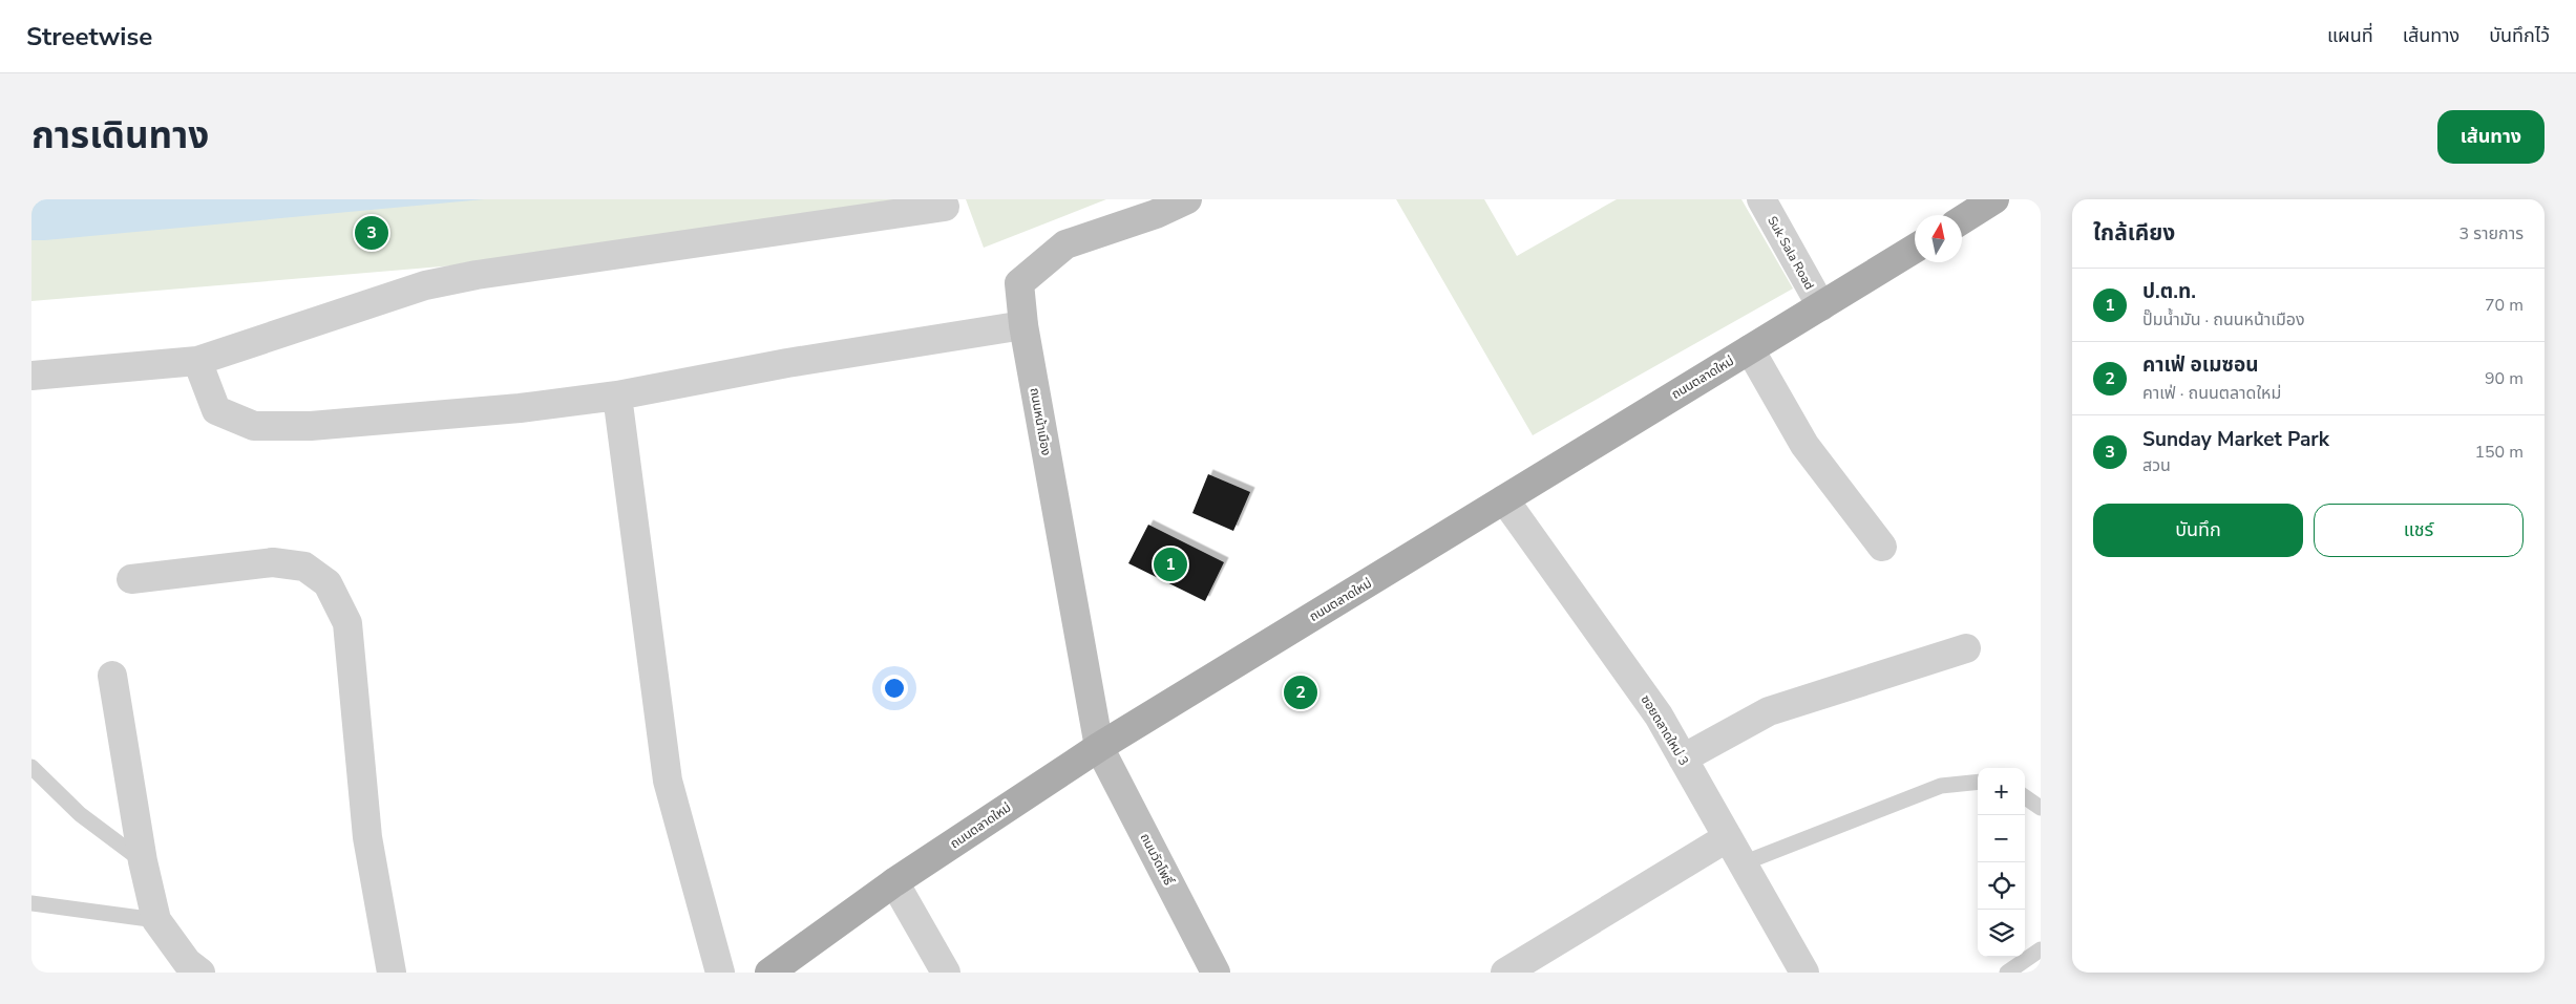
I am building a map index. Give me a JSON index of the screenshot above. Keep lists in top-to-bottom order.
{
  "streets": {
    "main road": ["ถนนตลาดใหม่"],
    "street": [
      "Suk Sala Road",
      "ถนนหน้าเมือง",
      "ซอยตลาดใหม่ 3",
      "ถนนวัดโพธิ์"
    ]
  },
  "crossings": [
    ["Suk Sala Road", "ถนนตลาดใหม่"],
    ["ถนนตลาดใหม่", "ถนนหน้าเมือง"],
    ["ถนนตลาดใหม่", "ซอยตลาดใหม่ 3"],
    ["ถนนตลาดใหม่", "ถนนวัดโพธิ์"],
    ["ถนนหน้าเมือง", "ถนนวัดโพธิ์"]
  ],
  "north": "top",
  "page": {
    "header": "Streetwise",
    "nav": ["แผนที่", "เส้นทาง", "บันทึกไว้"],
    "title": "การเดินทาง",
    "buttons": [
      "เส้นทาง",
      ["บันทึก", "แชร์"]
    ],
    "heading": ["ใกล้เคียง", "3 รายการ"],
    "pins": ["3", "1", "2"],
    "list": [
      {
        "mark": "1",
        "name": "ป.ต.ท.",
        "note": "ปั๊มน้ำมัน · ถนนหน้าเมือง",
        "value": "70 m"
      },
      {
        "mark": "2",
        "name": "คาเฟ่ อเมซอน",
        "note": "คาเฟ่ · ถนนตลาดใหม่",
        "value": "90 m"
      },
      {
        "mark": "3",
        "name": "Sunday Market Park",
        "note": "สวน",
        "value": "150 m"
      }
    ],
    "map_buttons": ["+", "−"]
  }
}
